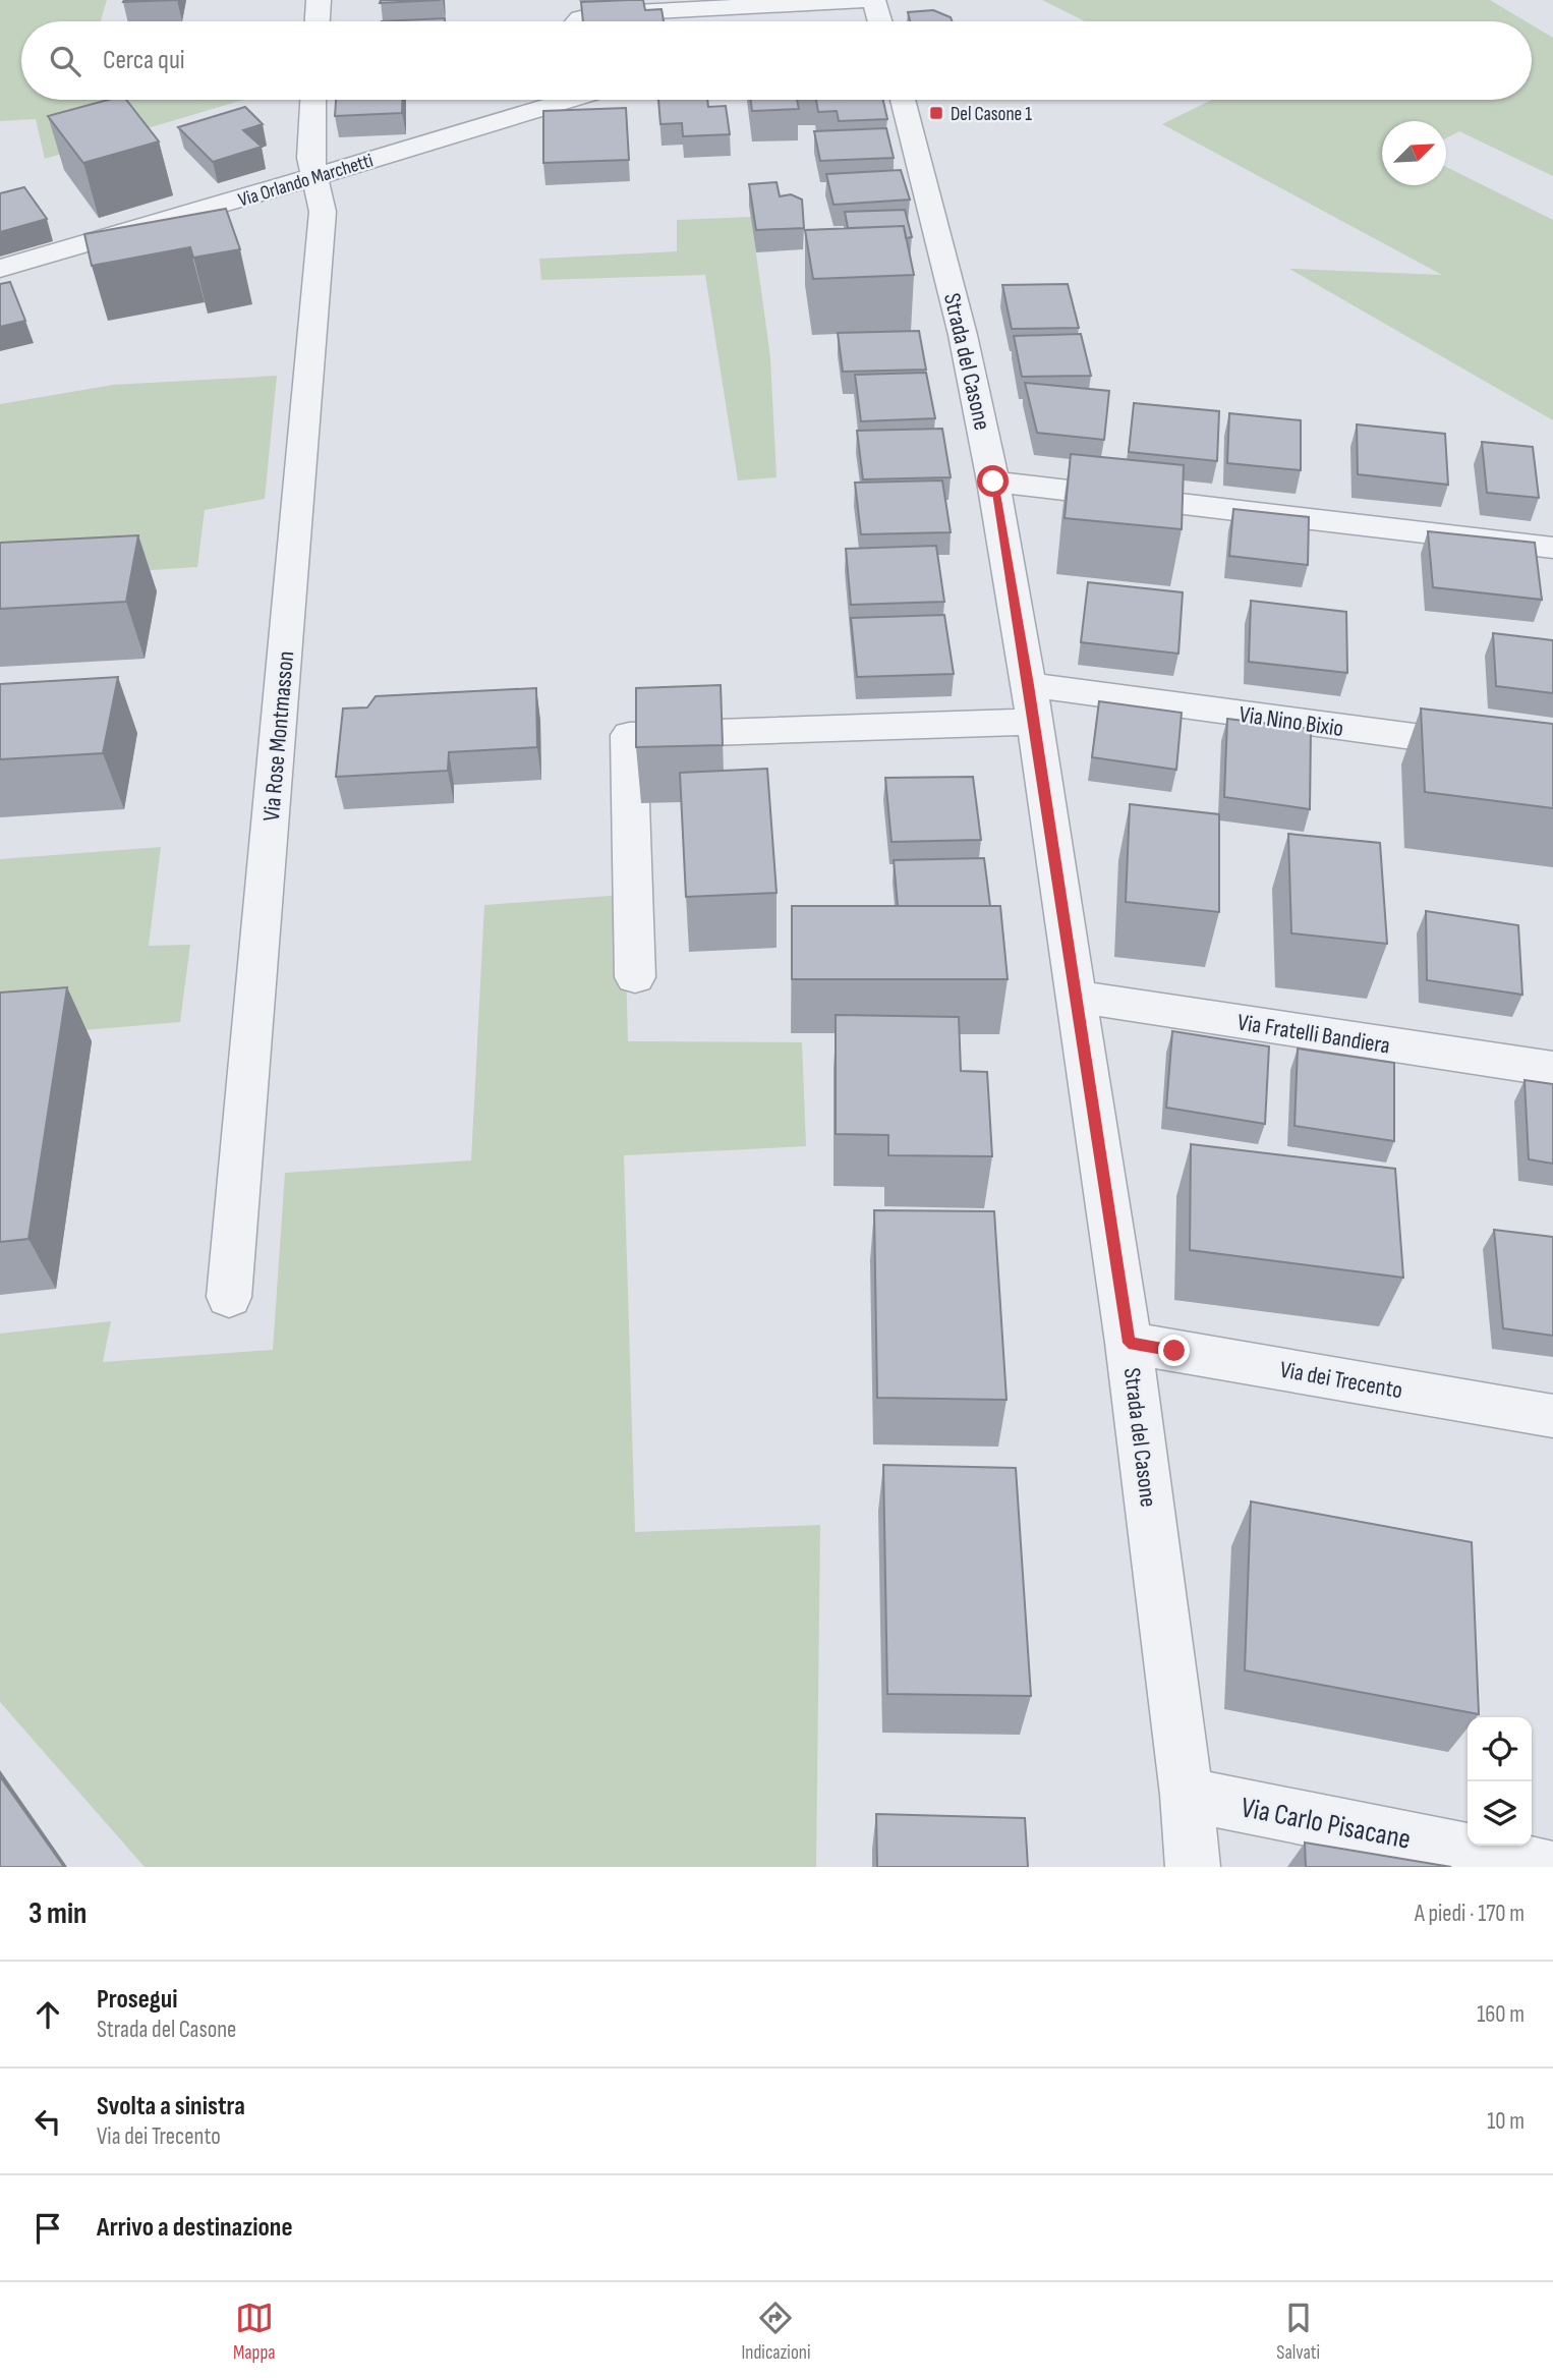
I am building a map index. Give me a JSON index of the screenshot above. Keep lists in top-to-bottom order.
{
  "streets": {
    "street": [
      "Via Orlando Marchetti",
      "Strada del Casone",
      "Via Nino Bixio",
      "Via Rose Montmasson",
      "Via Fratelli Bandiera",
      "Via dei Trecento",
      "Via Carlo Pisacane"
    ]
  },
  "crossings": [
    ["Via Orlando Marchetti", "Via Rose Montmasson"],
    ["Strada del Casone", "Via Nino Bixio"],
    ["Strada del Casone", "Via Fratelli Bandiera"],
    ["Strada del Casone", "Via dei Trecento"],
    ["Strada del Casone", "Via Carlo Pisacane"]
  ],
  "places": {
    "transit": ["Del Casone 1"]
  },
  "north": "top right",
  "page": {
    "search": "Cerca qui",
    "heading": ["3 min", "A piedi · 170 m"],
    "list": [
      ["Prosegui", "Strada del Casone", "160 m"],
      ["Svolta a sinistra", "Via dei Trecento", "10 m"],
      "Arrivo a destinazione"
    ],
    "nav": ["Mappa", "Indicazioni", "Salvati"]
  }
}
